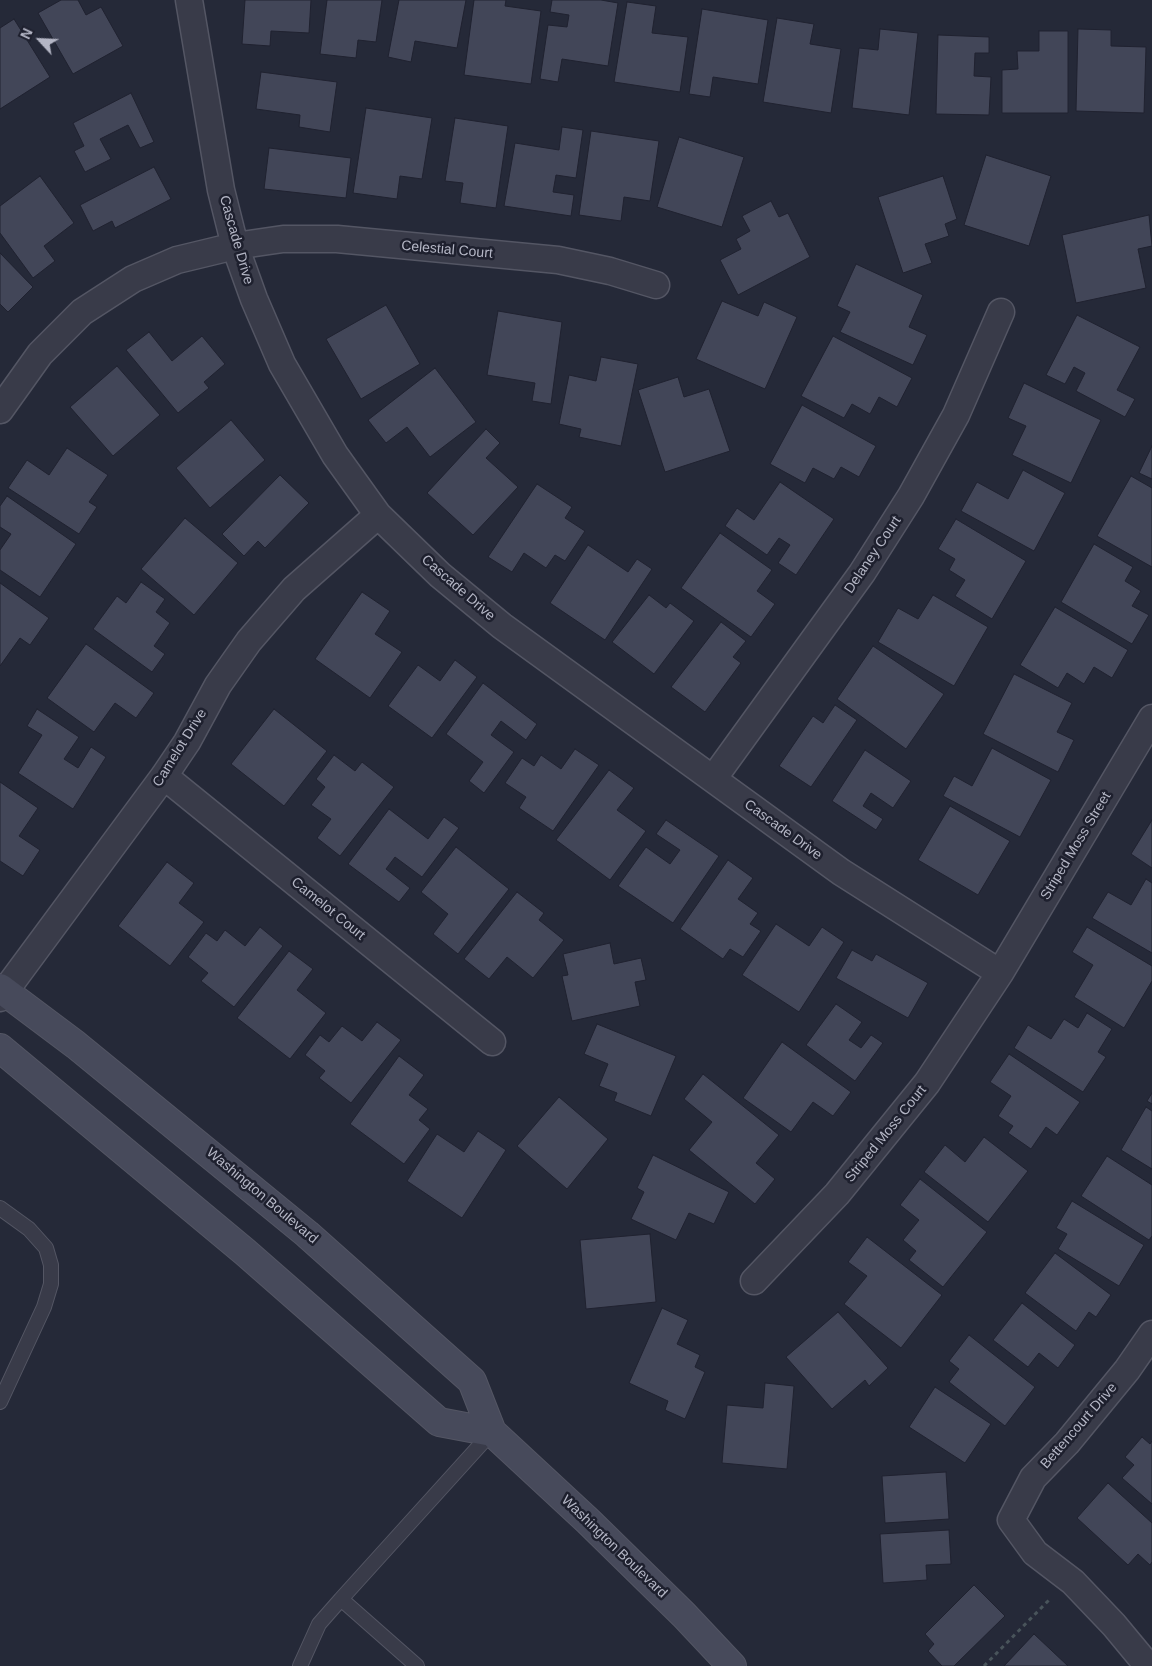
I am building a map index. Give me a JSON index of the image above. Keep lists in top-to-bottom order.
{
  "streets": {
    "main road": ["Washington Boulevard"],
    "street": [
      "Cascade Drive",
      "Celestial Court",
      "Delaney Court",
      "Camelot Drive",
      "Striped Moss Street",
      "Camelot Court",
      "Striped Moss Court",
      "Bettencourt Drive"
    ]
  },
  "crossings": [
    ["Cascade Drive", "Celestial Court"],
    ["Cascade Drive", "Delaney Court"],
    ["Cascade Drive", "Camelot Drive"],
    ["Cascade Drive", "Striped Moss Street"],
    ["Cascade Drive", "Striped Moss Court"],
    ["Camelot Drive", "Camelot Court"],
    ["Camelot Drive", "Washington Boulevard"],
    ["Striped Moss Street", "Striped Moss Court"]
  ],
  "north": "top left"
}
